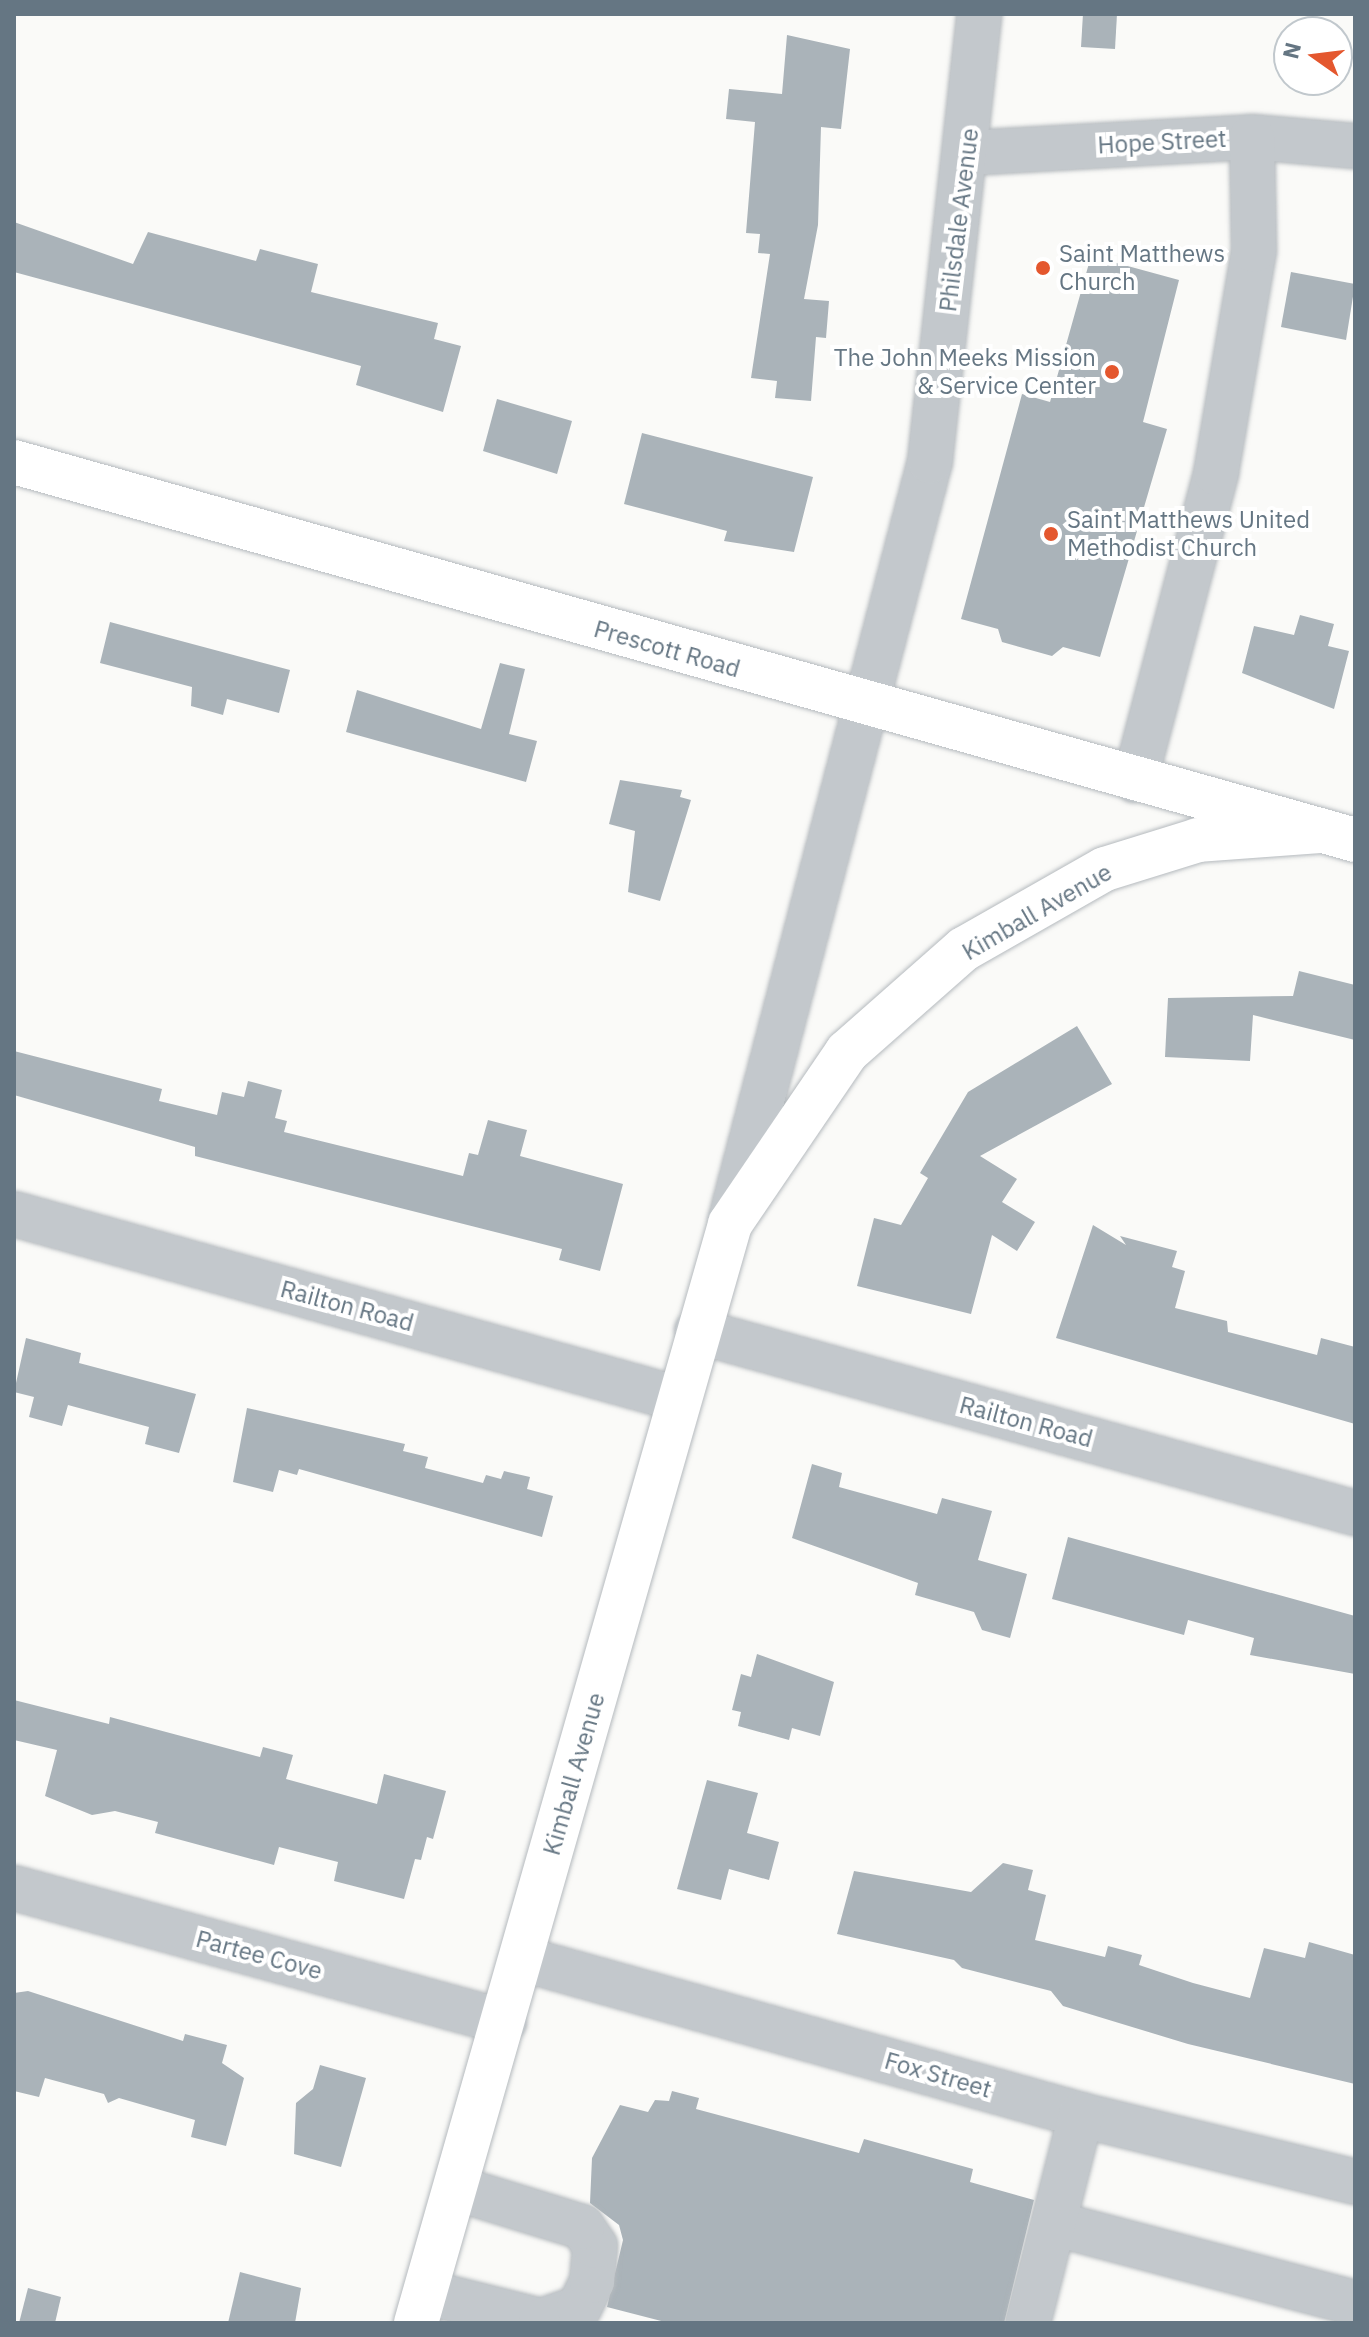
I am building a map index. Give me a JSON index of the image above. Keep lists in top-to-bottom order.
{
  "streets": {
    "main road": ["Prescott Road", "Kimball Avenue"],
    "street": [
      "Hope Street",
      "Philsdale Avenue",
      "Railton Road",
      "Partee Cove",
      "Fox Street"
    ]
  },
  "crossings": [
    ["Hope Street", "Philsdale Avenue"],
    ["Philsdale Avenue", "Prescott Road"],
    ["Philsdale Avenue", "Kimball Avenue"],
    ["Prescott Road", "Kimball Avenue"],
    ["Kimball Avenue", "Railton Road"],
    ["Kimball Avenue", "Partee Cove"],
    ["Kimball Avenue", "Fox Street"]
  ],
  "places": ["Saint Matthews Church", "The John Meeks Mission & Service Center", "Saint Matthews United Methodist Church"],
  "north": "left"
}
